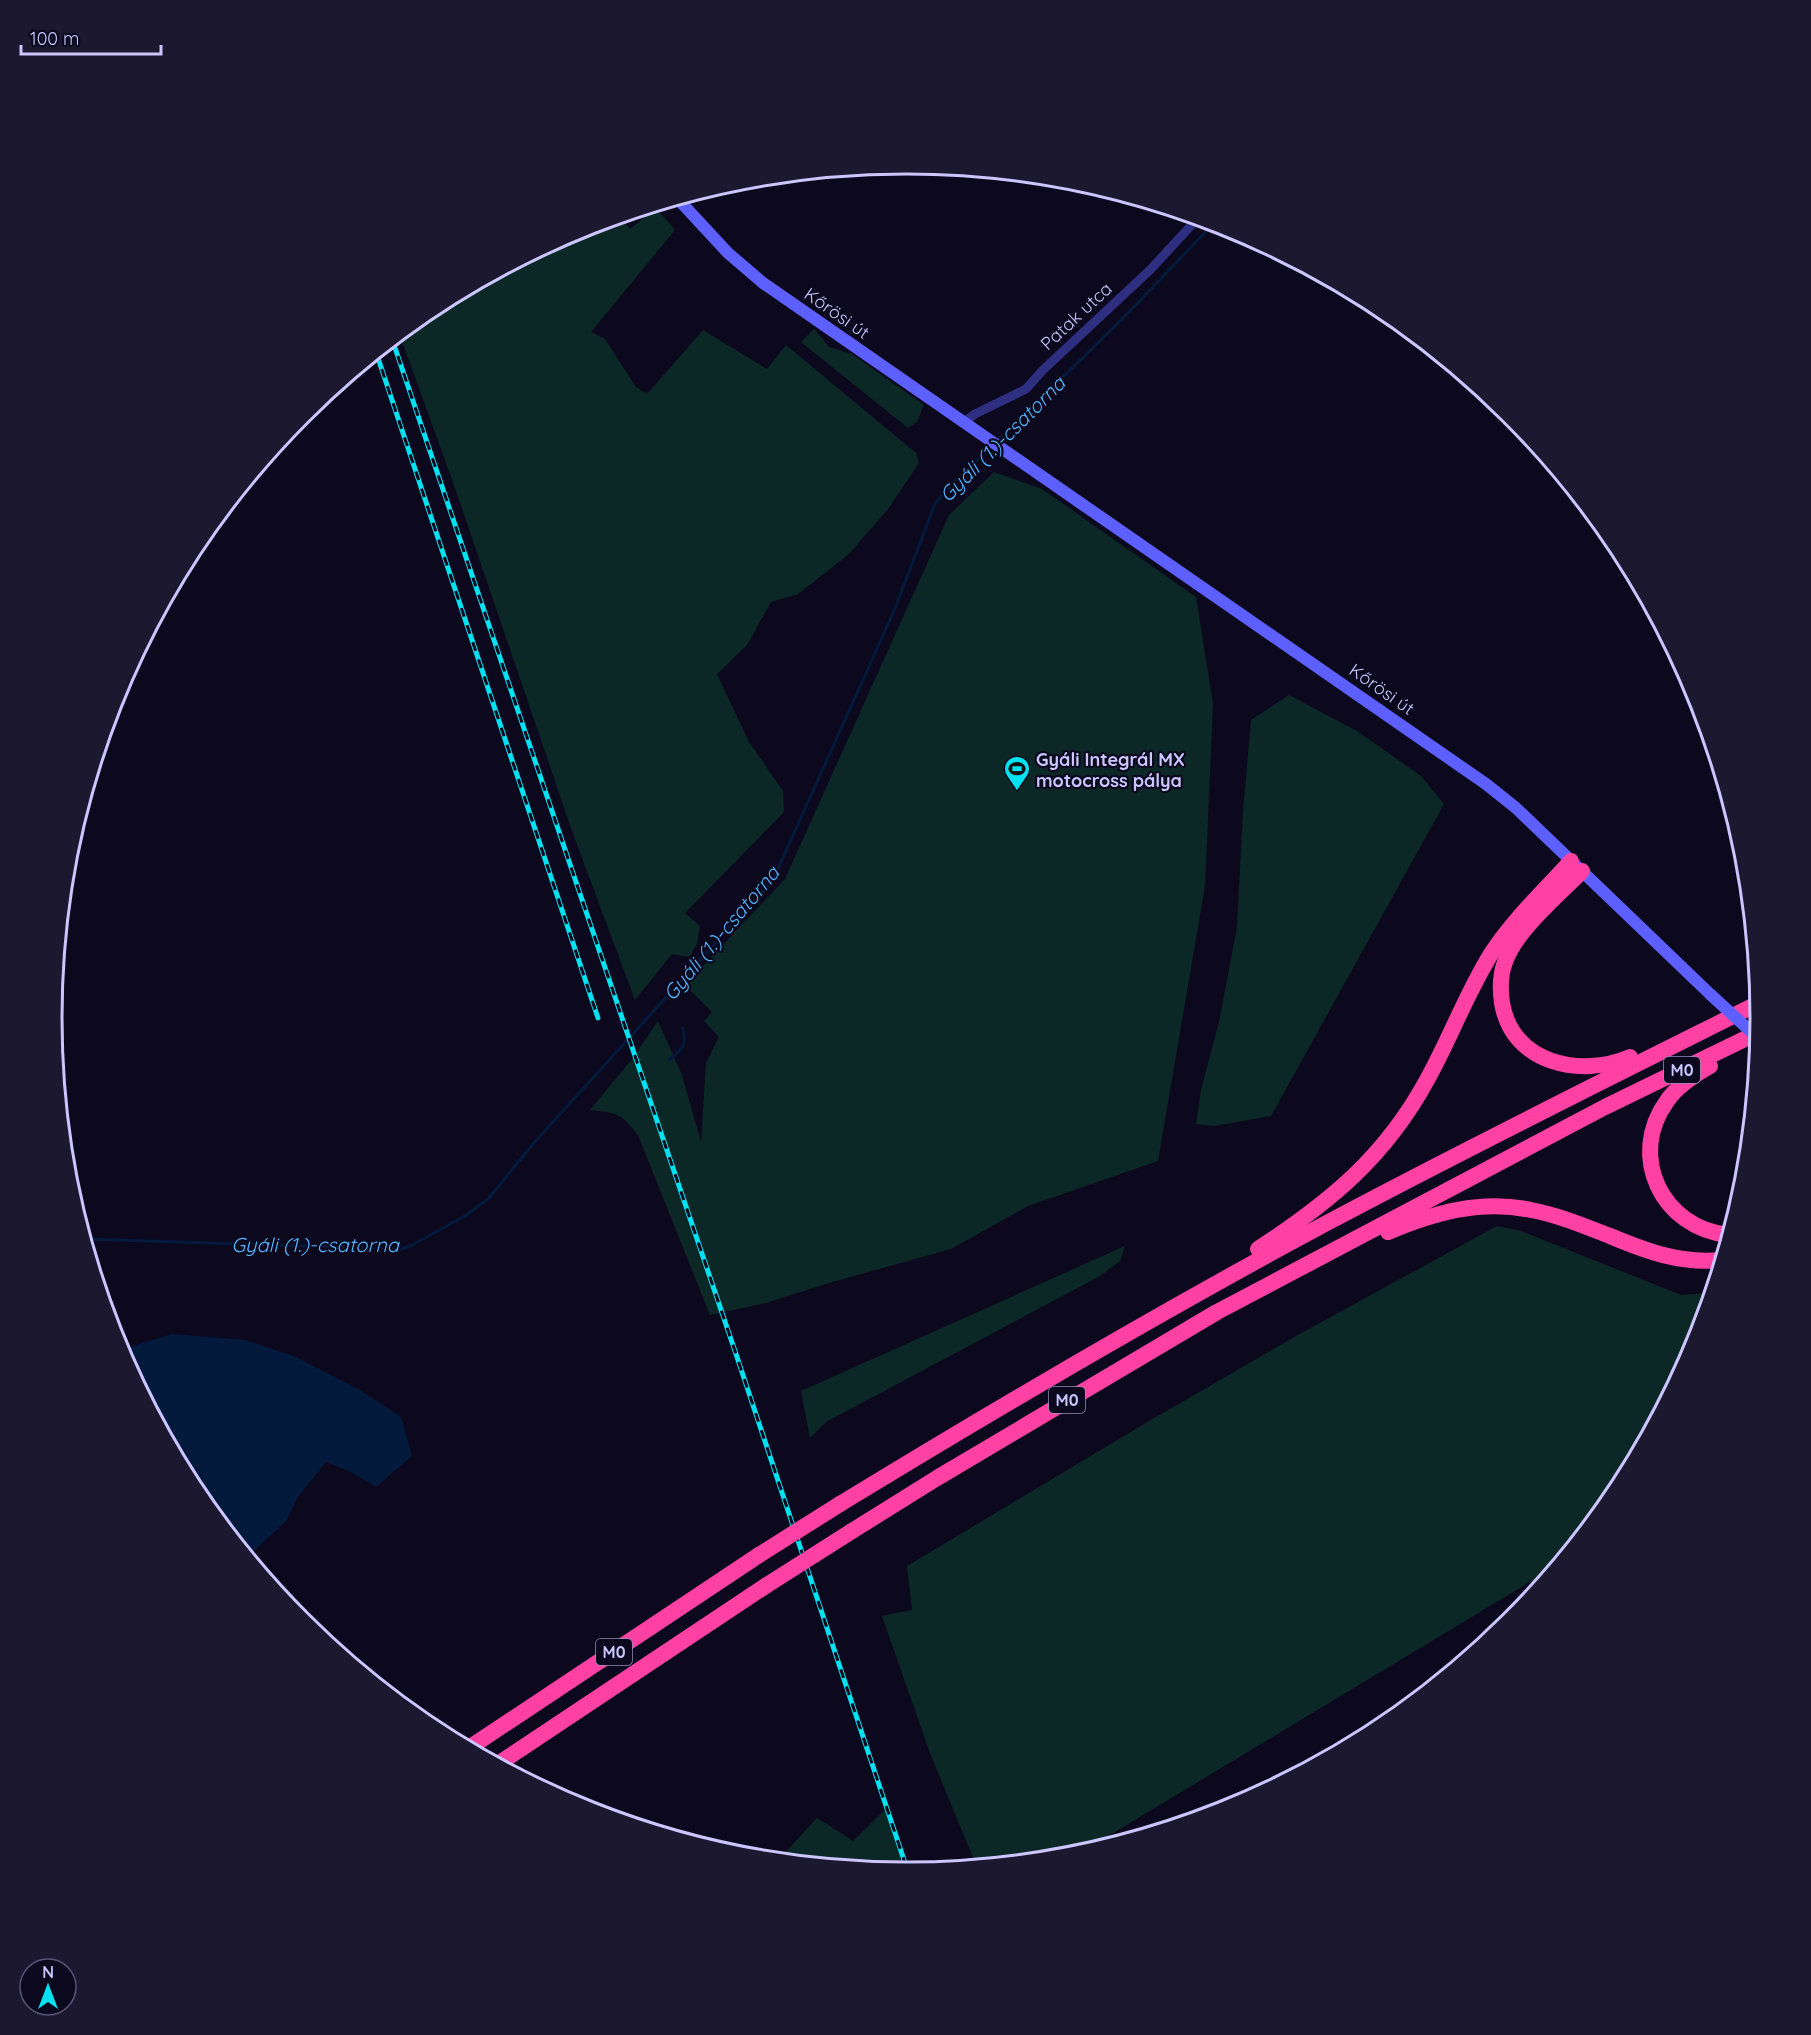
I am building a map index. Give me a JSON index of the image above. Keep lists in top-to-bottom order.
{
  "streets": {
    "highway": ["M0"],
    "main road": ["Kőrösi út"],
    "street": ["Patak utca"]
  },
  "crossings": [
    ["Kőrösi út", "Patak utca"]
  ],
  "water": ["Gyáli (1.)-csatorna"],
  "places": {
    "sports": ["Gyáli Integrál MX motocross pálya"]
  },
  "scale_bar": "100 m",
  "north": "top"
}
